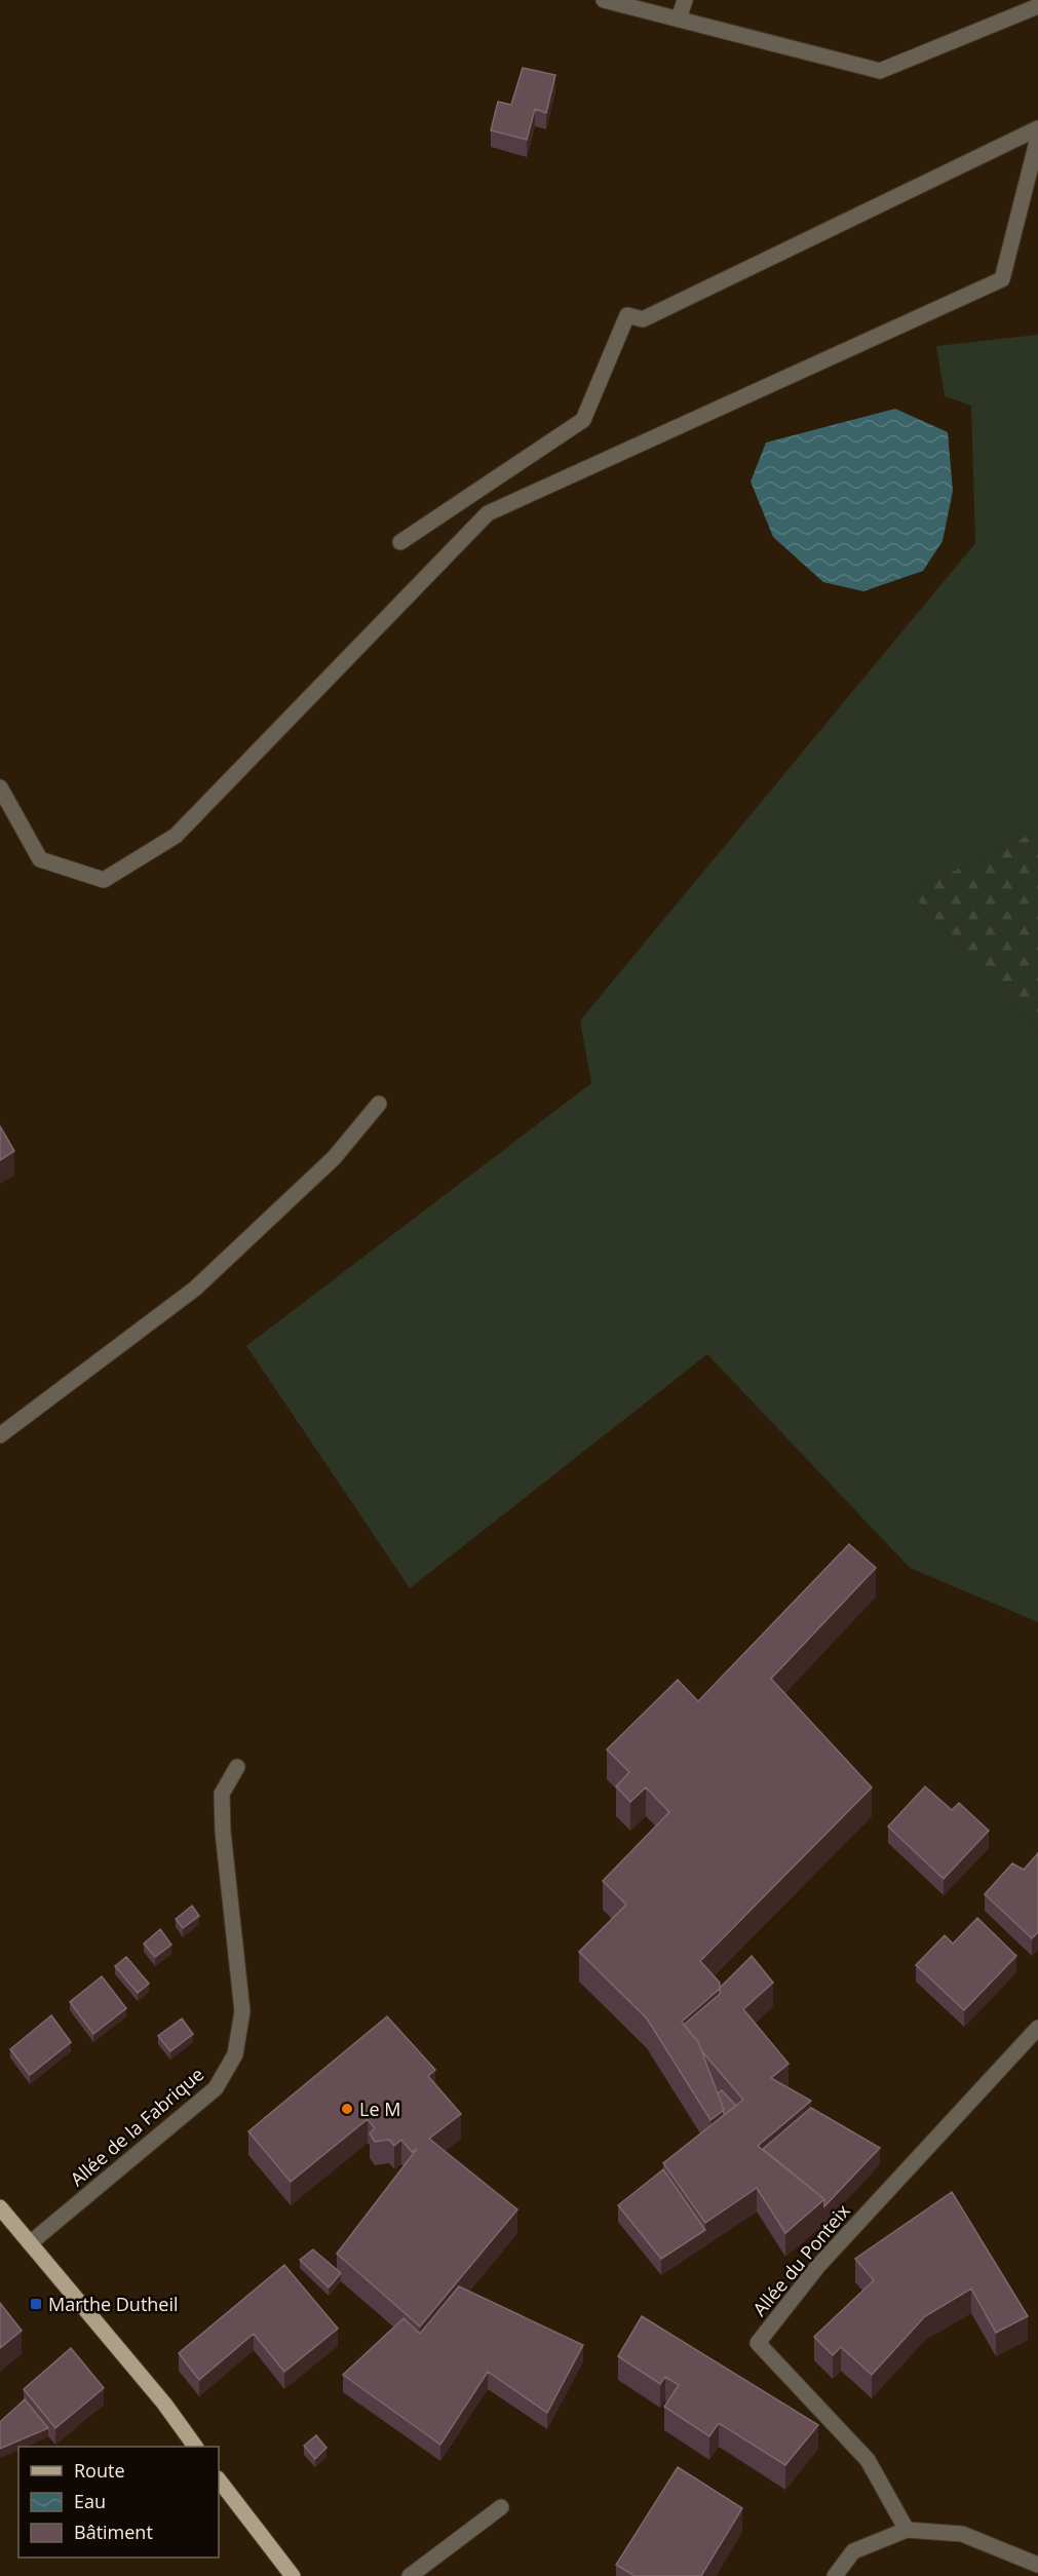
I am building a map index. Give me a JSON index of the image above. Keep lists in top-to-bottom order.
{
  "streets": {
    "street": ["Allée de la Fabrique", "Allée du Ponteix"]
  },
  "places": {
    "other": ["Le M"],
    "transit": ["Marthe Dutheil"]
  },
  "legend": ["Route", "Eau", "Bâtiment"]
}
